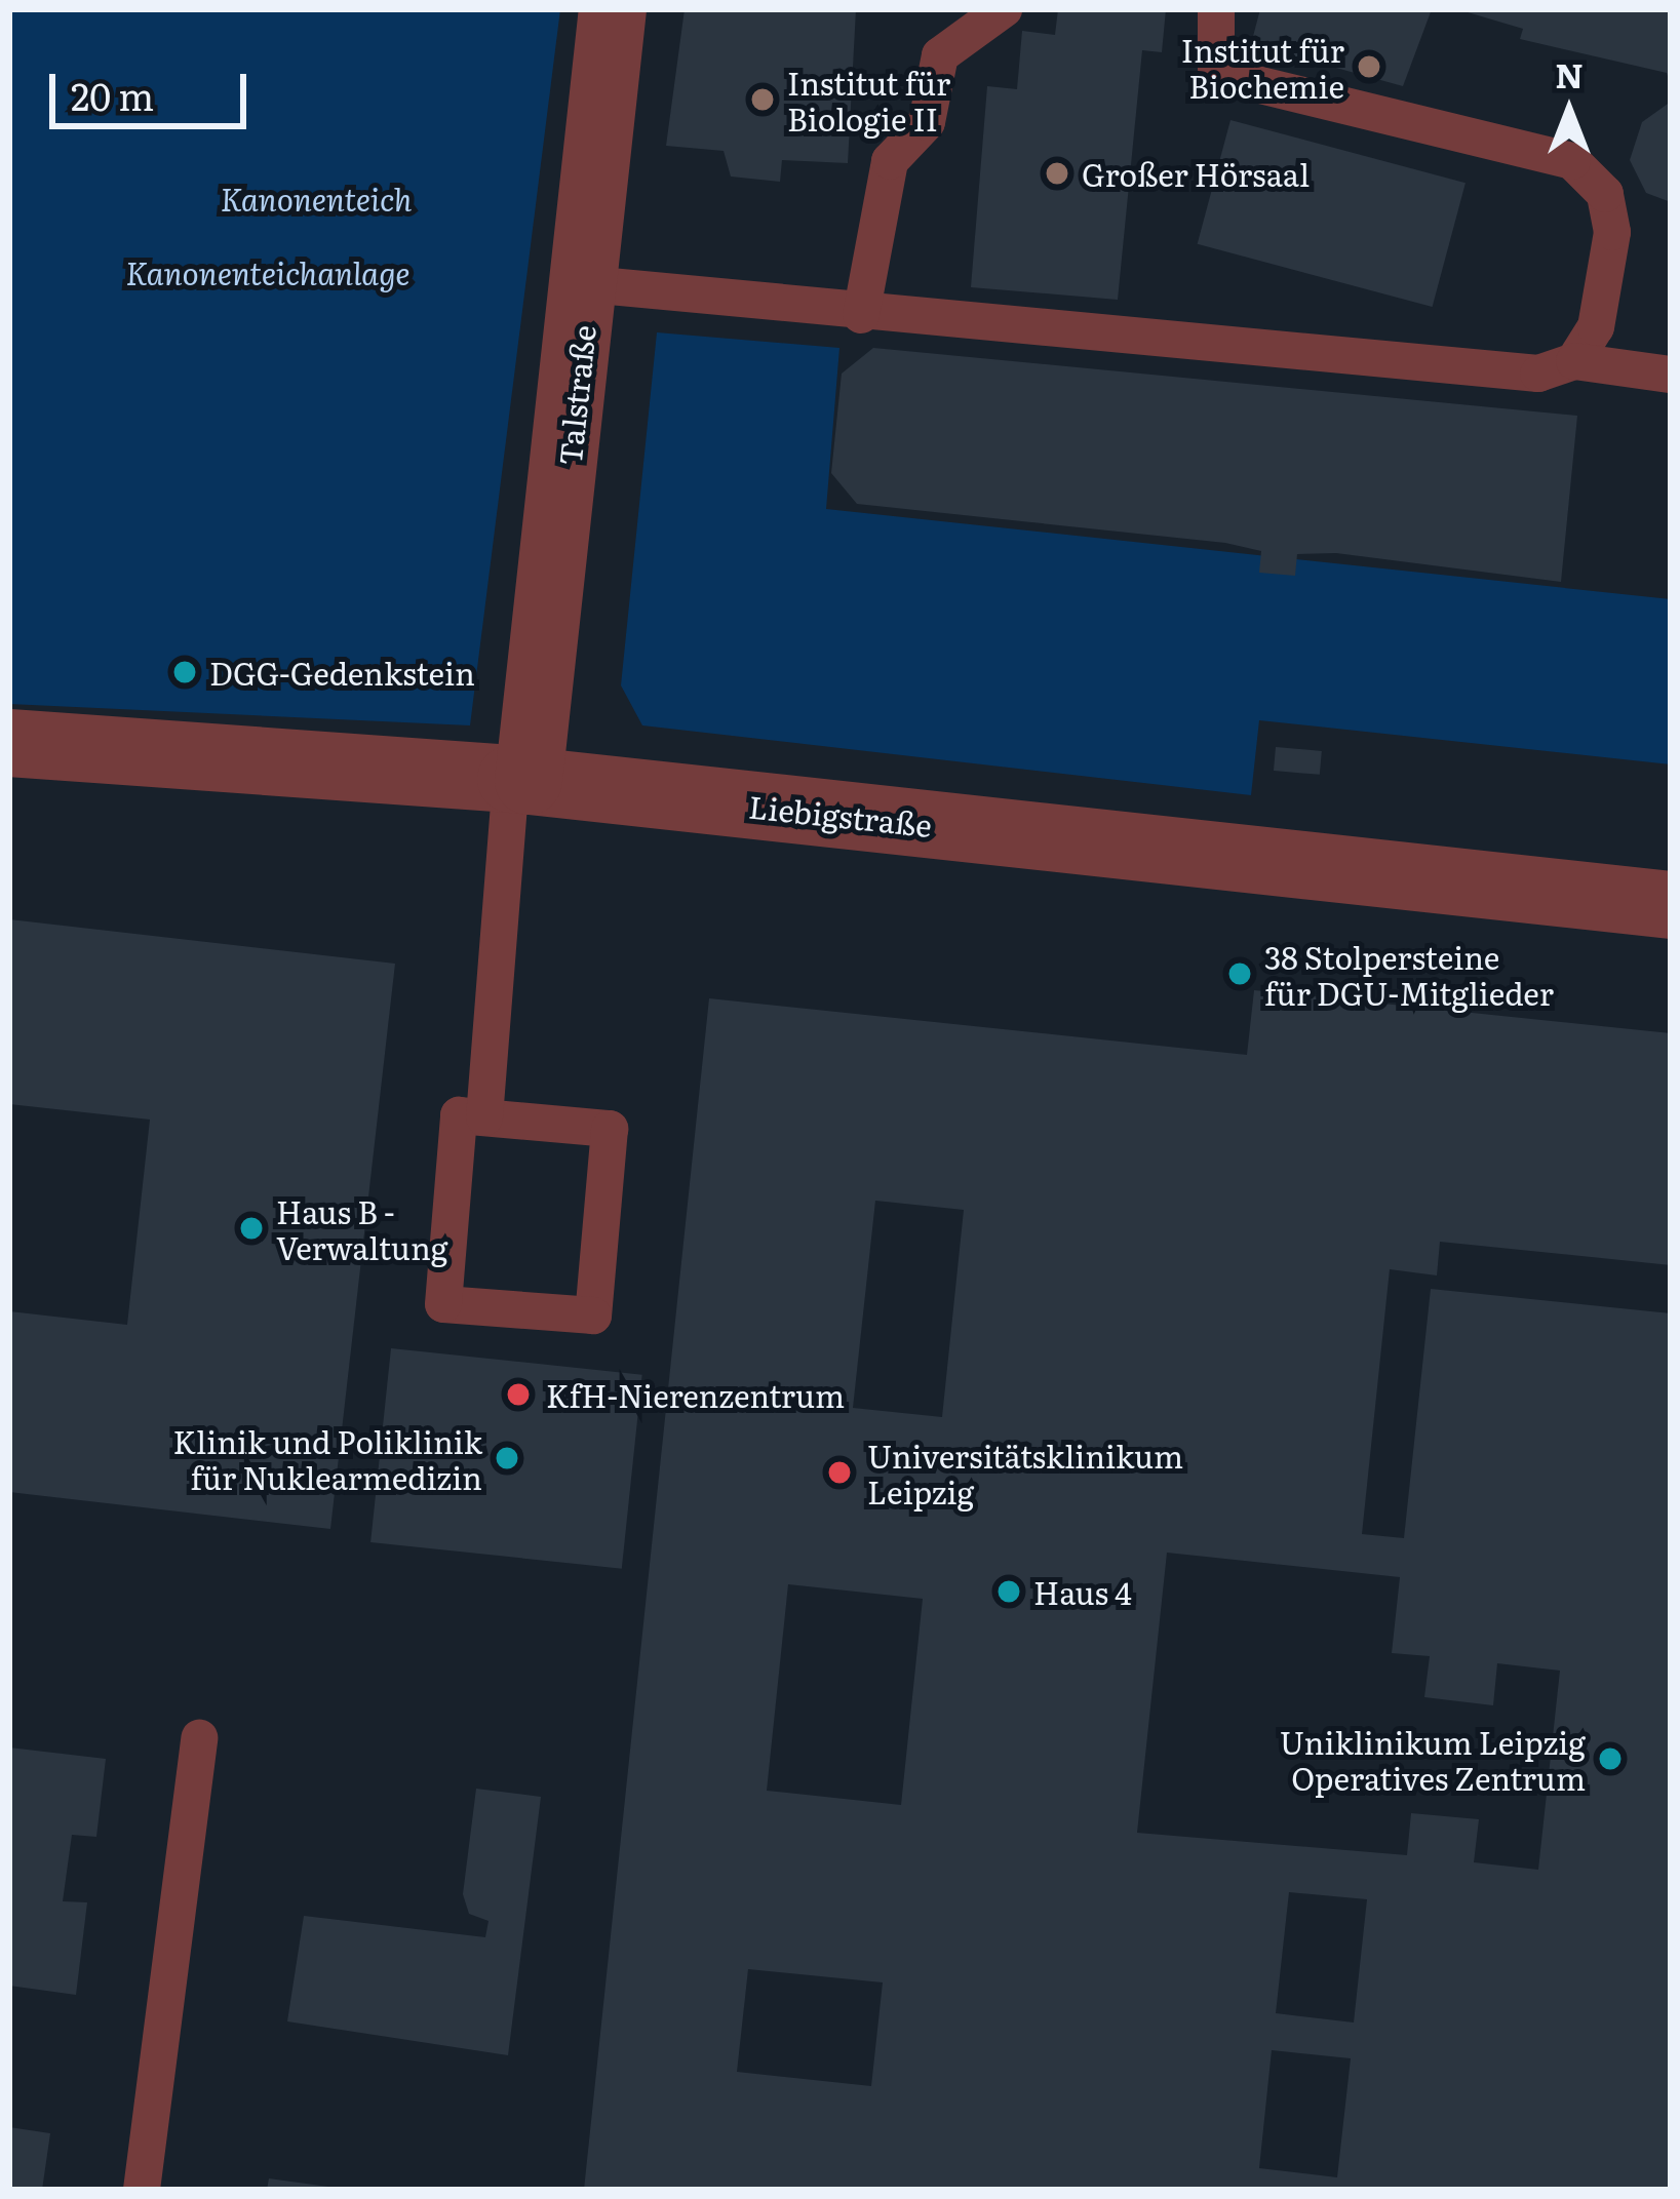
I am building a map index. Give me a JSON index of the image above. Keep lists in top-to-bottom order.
{
  "streets": {
    "street": ["Talstraße", "Liebigstraße"]
  },
  "crossings": [
    ["Talstraße", "Liebigstraße"]
  ],
  "parks": ["Kanonenteich", "Kanonenteichanlage"],
  "places": [
    "Institut für Biochemie",
    "Institut für Biologie II",
    "Großer Hörsaal",
    "DGG-Gedenkstein",
    "38 Stolpersteine für DGU-Mitglieder",
    "Haus B - Verwaltung",
    "KfH-Nierenzentrum",
    "Klinik und Poliklinik für Nuklearmedizin",
    "Universitätsklinikum Leipzig",
    "Haus 4",
    "Uniklinikum Leipzig Operatives Zentrum"
  ],
  "scale_bar": "20 m",
  "north": "top"
}
